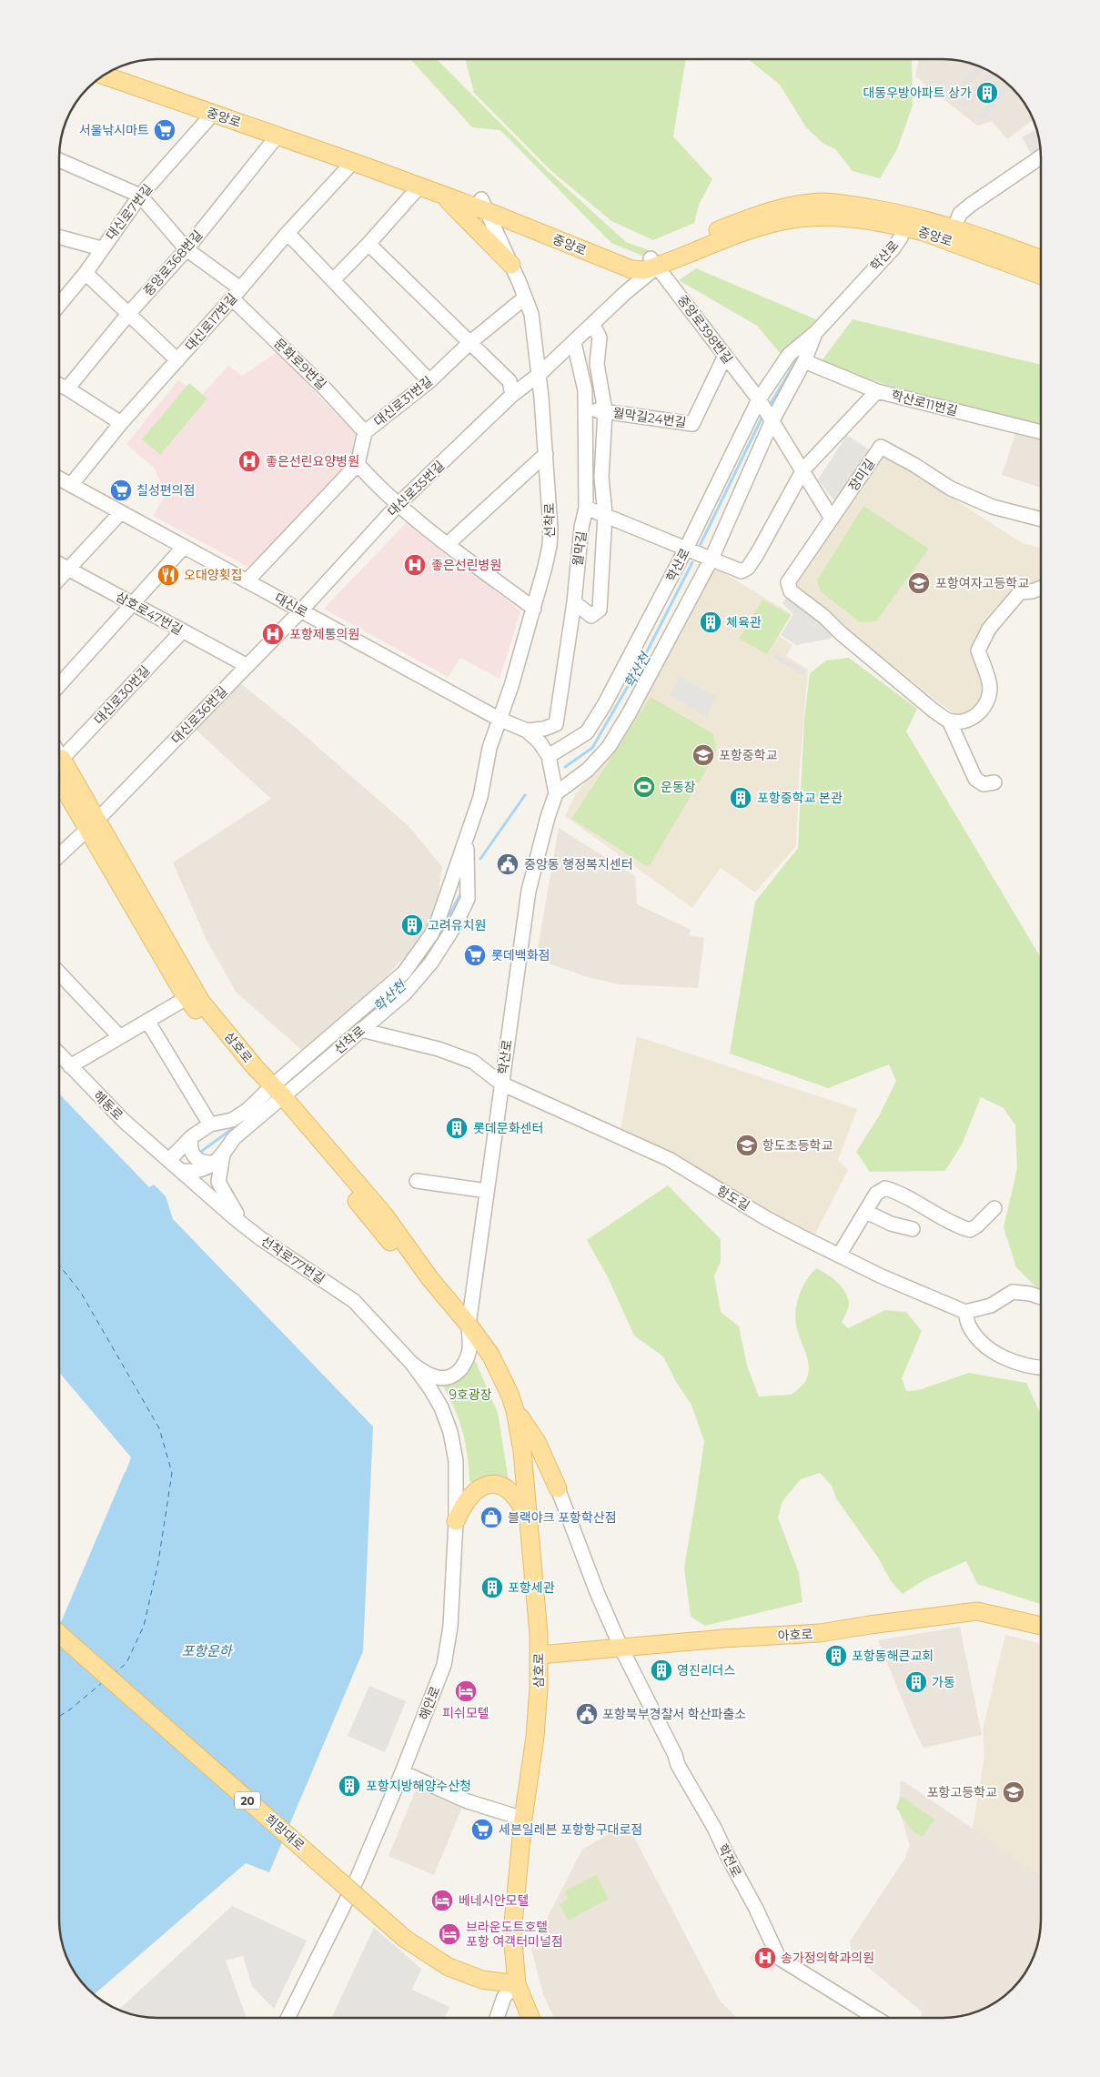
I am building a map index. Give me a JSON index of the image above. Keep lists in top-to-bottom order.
{
  "streets": {
    "main road": [
      "중앙로",
      "삼호로",
      "아호로",
      "20",
      "희망대로"
    ],
    "street": [
      "대신로7번길",
      "학산로",
      "중앙로368번길",
      "대신로17번길",
      "중앙로398번길",
      "문화로9번길",
      "대신로31번길",
      "학산로11번길",
      "월막길24번길",
      "장미길",
      "대신로35번길",
      "선착로",
      "월막길",
      "대신로",
      "삼호로47번길",
      "대신로30번길",
      "대신로36번길",
      "해동로",
      "항도길",
      "선착로77번길",
      "해안로",
      "학전로"
    ]
  },
  "crossings": [
    ["중앙로", "대신로7번길"],
    ["중앙로", "학산로"],
    ["중앙로", "중앙로368번길"],
    ["중앙로", "대신로17번길"],
    ["중앙로", "중앙로398번길"],
    ["중앙로", "대신로35번길"],
    ["중앙로", "선착로"],
    ["대신로7번길", "문화로9번길"],
    ["학산로", "중앙로398번길"],
    ["학산로", "학산로11번길"],
    ["학산로", "대신로"],
    ["학산로", "삼호로"],
    ["학산로", "항도길"],
    ["학산로", "선착로77번길"],
    ["학산로", "해안로"],
    ["중앙로368번길", "문화로9번길"],
    ["대신로17번길", "문화로9번길"],
    ["대신로17번길", "대신로"],
    ["중앙로398번길", "월막길24번길"],
    ["중앙로398번길", "대신로35번길"],
    ["문화로9번길", "대신로31번길"],
    ["대신로31번길", "선착로"],
    ["월막길24번길", "월막길"],
    ["대신로35번길", "선착로"],
    ["대신로35번길", "월막길"],
    ["대신로35번길", "대신로"],
    ["대신로35번길", "대신로36번길"],
    ["선착로", "대신로"],
    ["선착로", "삼호로"],
    ["선착로", "해동로"],
    ["선착로", "항도길"],
    ["선착로", "선착로77번길"],
    ["월막길", "대신로"],
    ["대신로", "대신로36번길"],
    ["삼호로47번길", "대신로30번길"],
    ["삼호로47번길", "대신로36번길"],
    ["대신로36번길", "삼호로"],
    ["삼호로", "아호로"],
    ["삼호로", "희망대로"],
    ["해동로", "선착로77번길"],
    ["선착로77번길", "해안로"],
    ["아호로", "학전로"]
  ],
  "water": ["학산천", "포항운하"],
  "parks": ["9호광장"],
  "places": {
    "building": [
      "대동우방아파트 상가",
      "체육관",
      "포항중학교 본관",
      "고려유치원",
      "롯데문화센터",
      "포항세관",
      "포항동해큰교회",
      "영진리더스",
      "가동",
      "포항지방해양수산청"
    ],
    "supermarket": [
      "서울낚시마트",
      "칠성편의점",
      "롯데백화점",
      "세븐일레븐 포항항구대로점"
    ],
    "hospital": [
      "좋은선린요양병원",
      "좋은선린병원",
      "포항제통의원",
      "송가정의학과의원"
    ],
    "restaurant": ["오대양횟집"],
    "school or university": [
      "포항여자고등학교",
      "포항중학교",
      "항도초등학교",
      "포항고등학교"
    ],
    "sports": ["운동장"],
    "public building": ["중앙동 행정복지센터", "포항북부경찰서 학산파출소"],
    "shop": ["블랙야크 포항학산점"],
    "hotel": ["피쉬모텔", "베네시안모텔", "브라운도트호텔 포항 여객터미널점"]
  }
}
